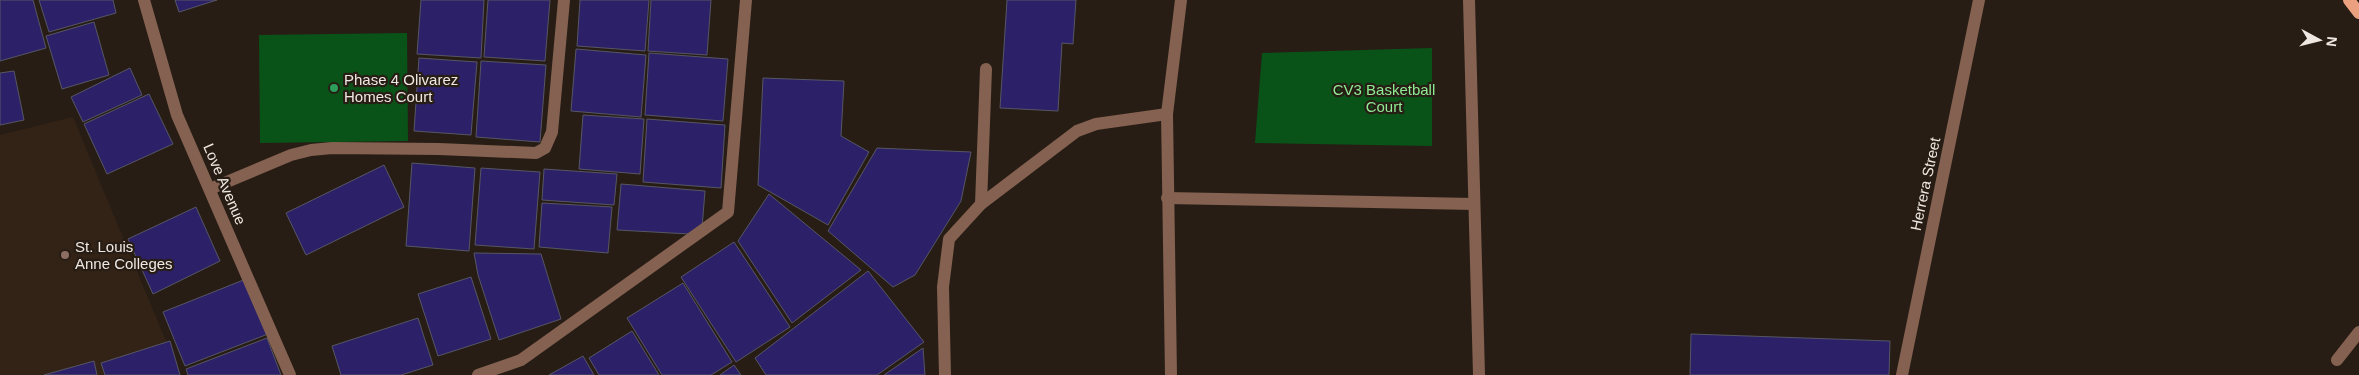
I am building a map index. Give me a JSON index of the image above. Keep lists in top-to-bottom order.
{
  "streets": {
    "street": ["Love Avenue", "Herrera Street"]
  },
  "parks": ["CV3 Basketball Court"],
  "places": ["Phase 4 Olivarez Homes Court", "St. Louis Anne Colleges"],
  "north": "right"
}
